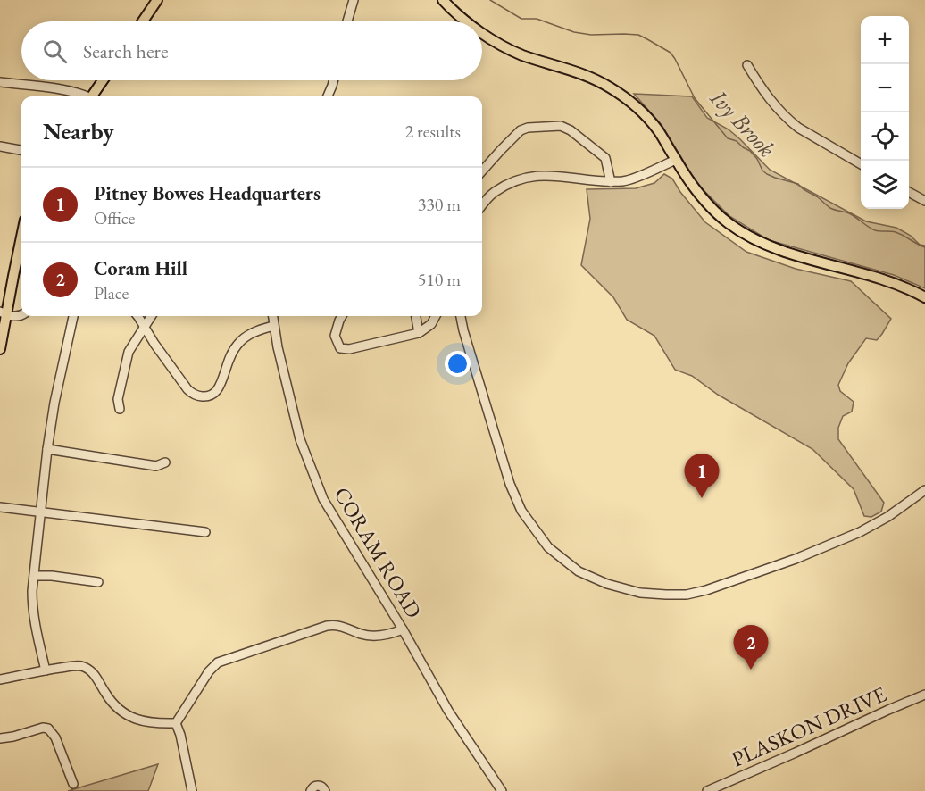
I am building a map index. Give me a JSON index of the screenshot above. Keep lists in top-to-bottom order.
{
  "streets": {
    "street": ["CORAM ROAD", "PLASKON DRIVE"]
  },
  "water": ["Ivy Brook"],
  "page": {
    "map_buttons": ["+", "−"],
    "search": "Search here",
    "heading": ["Nearby", "2 results"],
    "list": [
      {
        "mark": "1",
        "name": "Pitney Bowes Headquarters",
        "note": "Office",
        "value": "330 m"
      },
      {
        "mark": "2",
        "name": "Coram Hill",
        "note": "Place",
        "value": "510 m"
      }
    ],
    "pins": ["1", "2"]
  }
}
